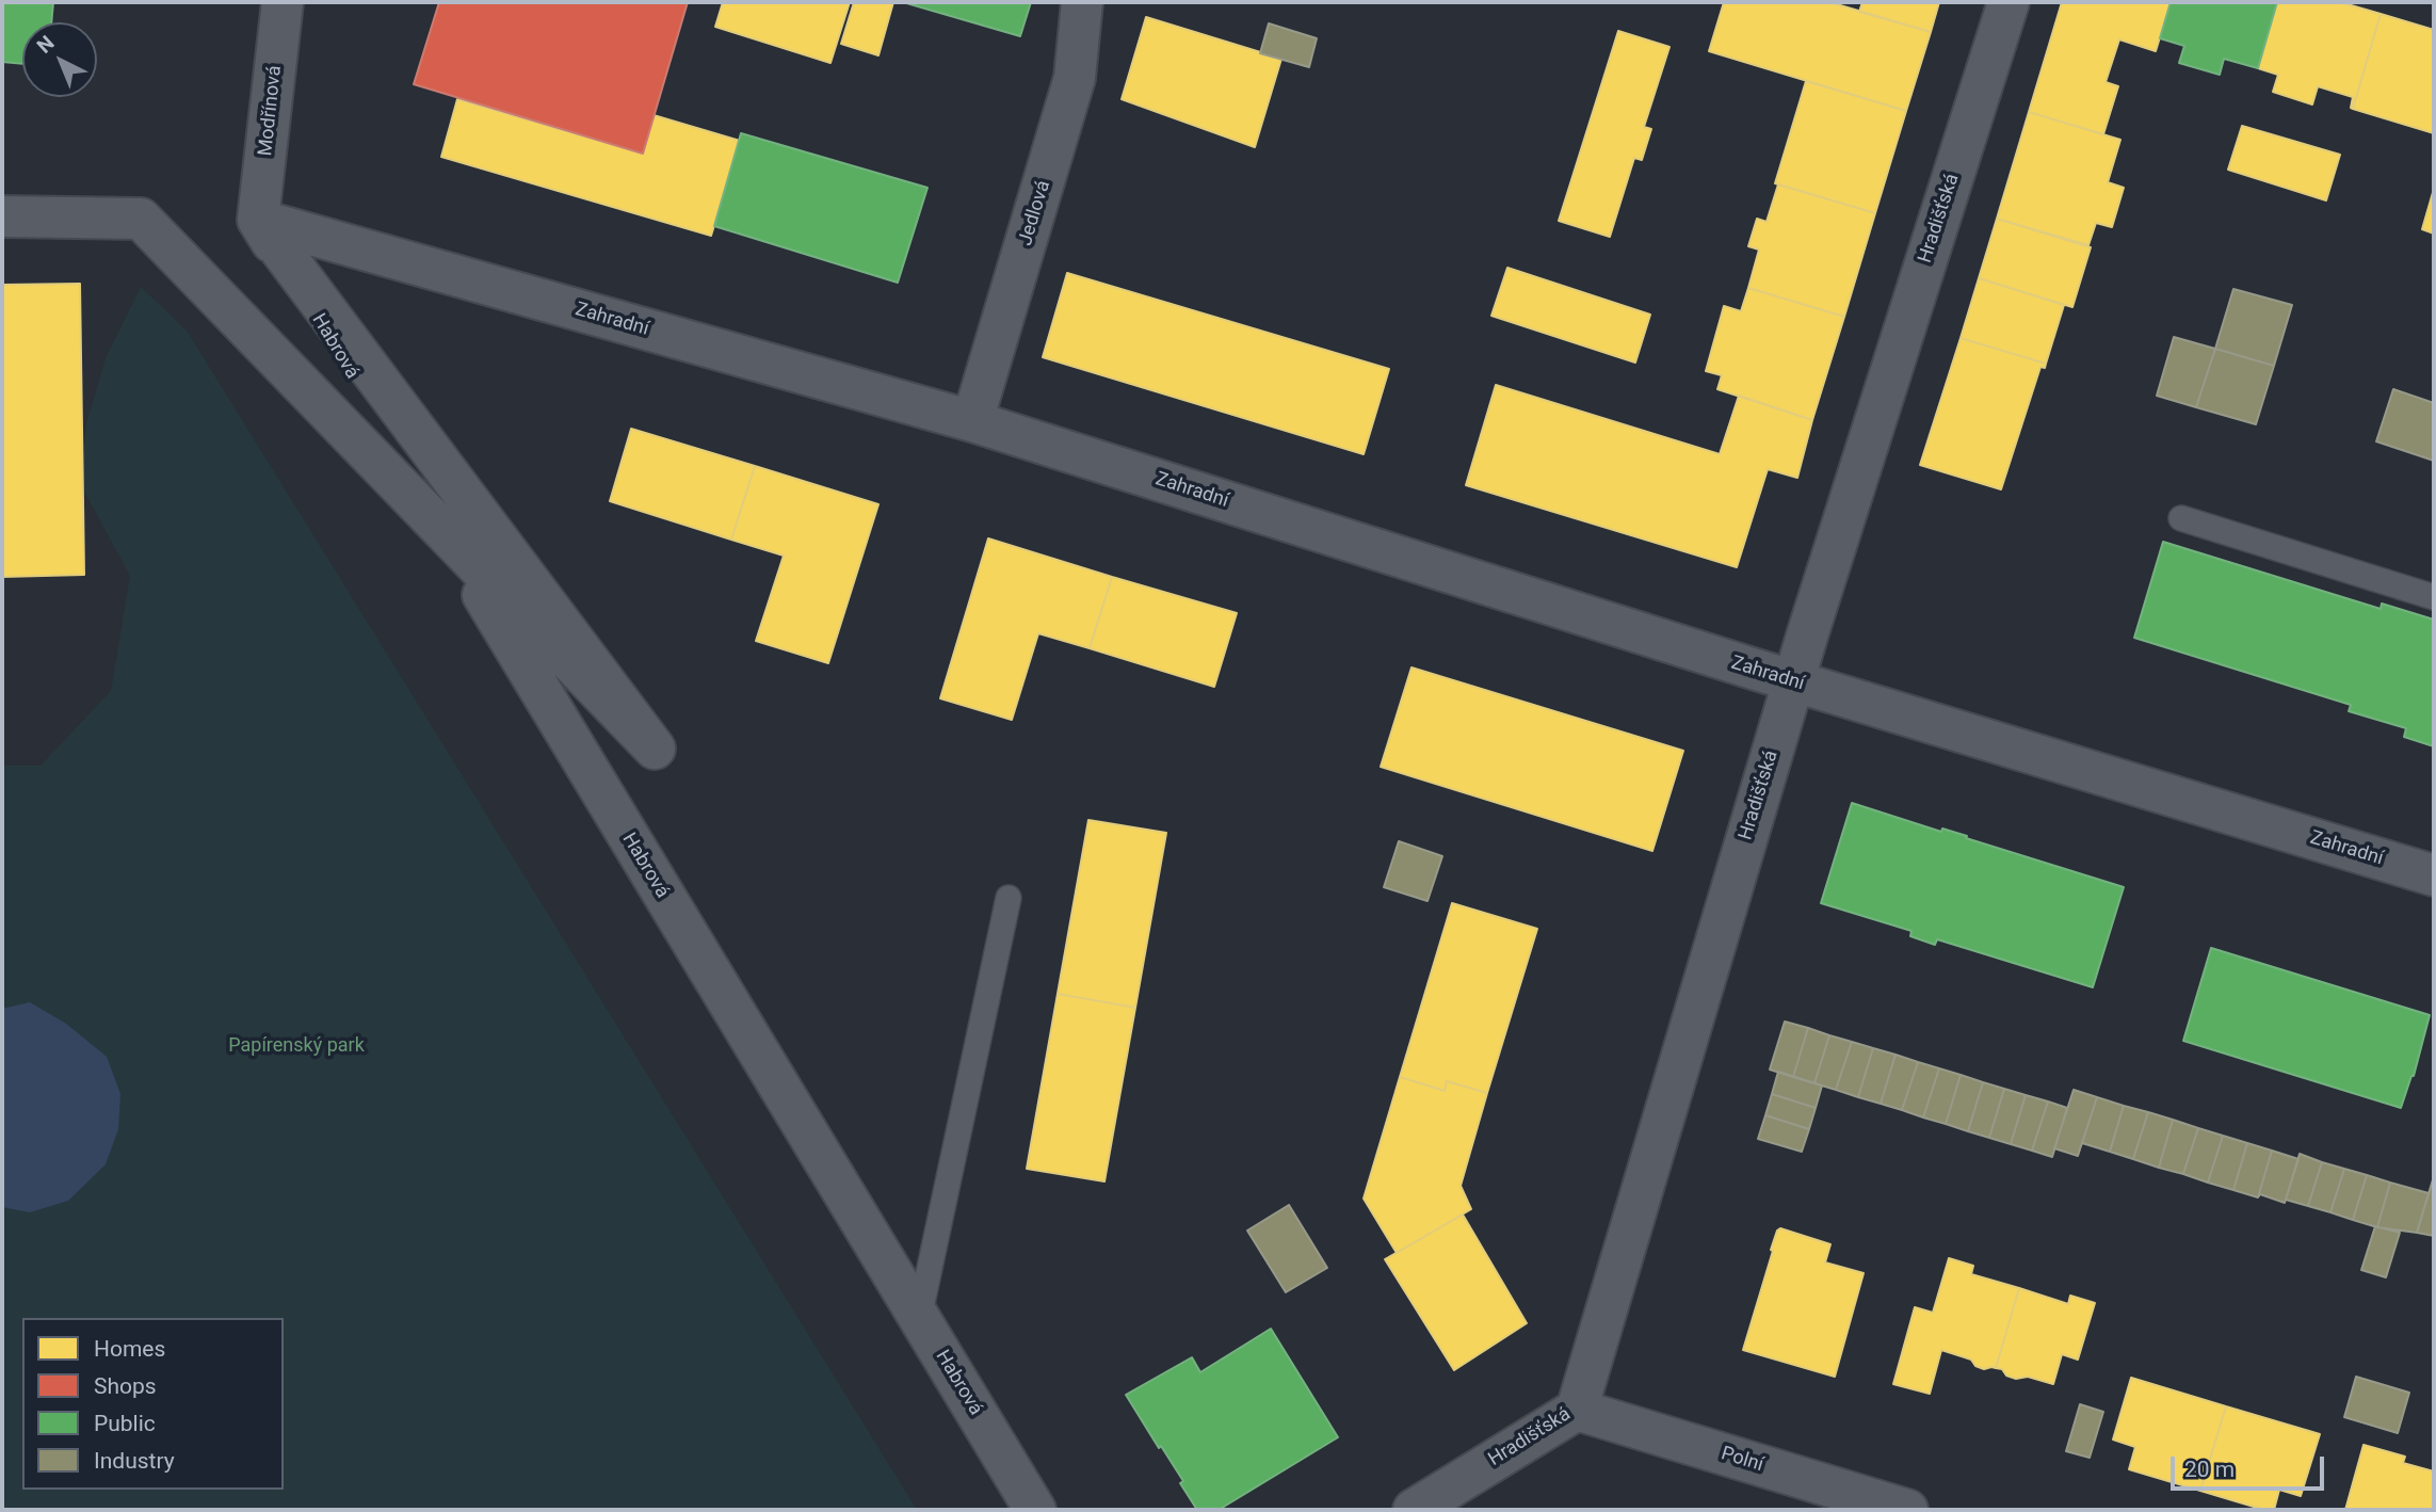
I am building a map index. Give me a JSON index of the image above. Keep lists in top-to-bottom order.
{
  "streets": {
    "street": [
      "Modřínová",
      "Jedlová",
      "Hradišťská",
      "Zahradní",
      "Habrová",
      "Polní"
    ]
  },
  "crossings": [
    ["Modřínová", "Zahradní"],
    ["Modřínová", "Habrová"],
    ["Jedlová", "Zahradní"],
    ["Hradišťská", "Zahradní"],
    ["Hradišťská", "Polní"],
    ["Zahradní", "Habrová"]
  ],
  "parks": ["Papírenský park"],
  "legend": [
    "Homes",
    "Shops",
    "Public",
    "Industry"
  ],
  "scale_bar": "20 m",
  "north": "top left"
}
